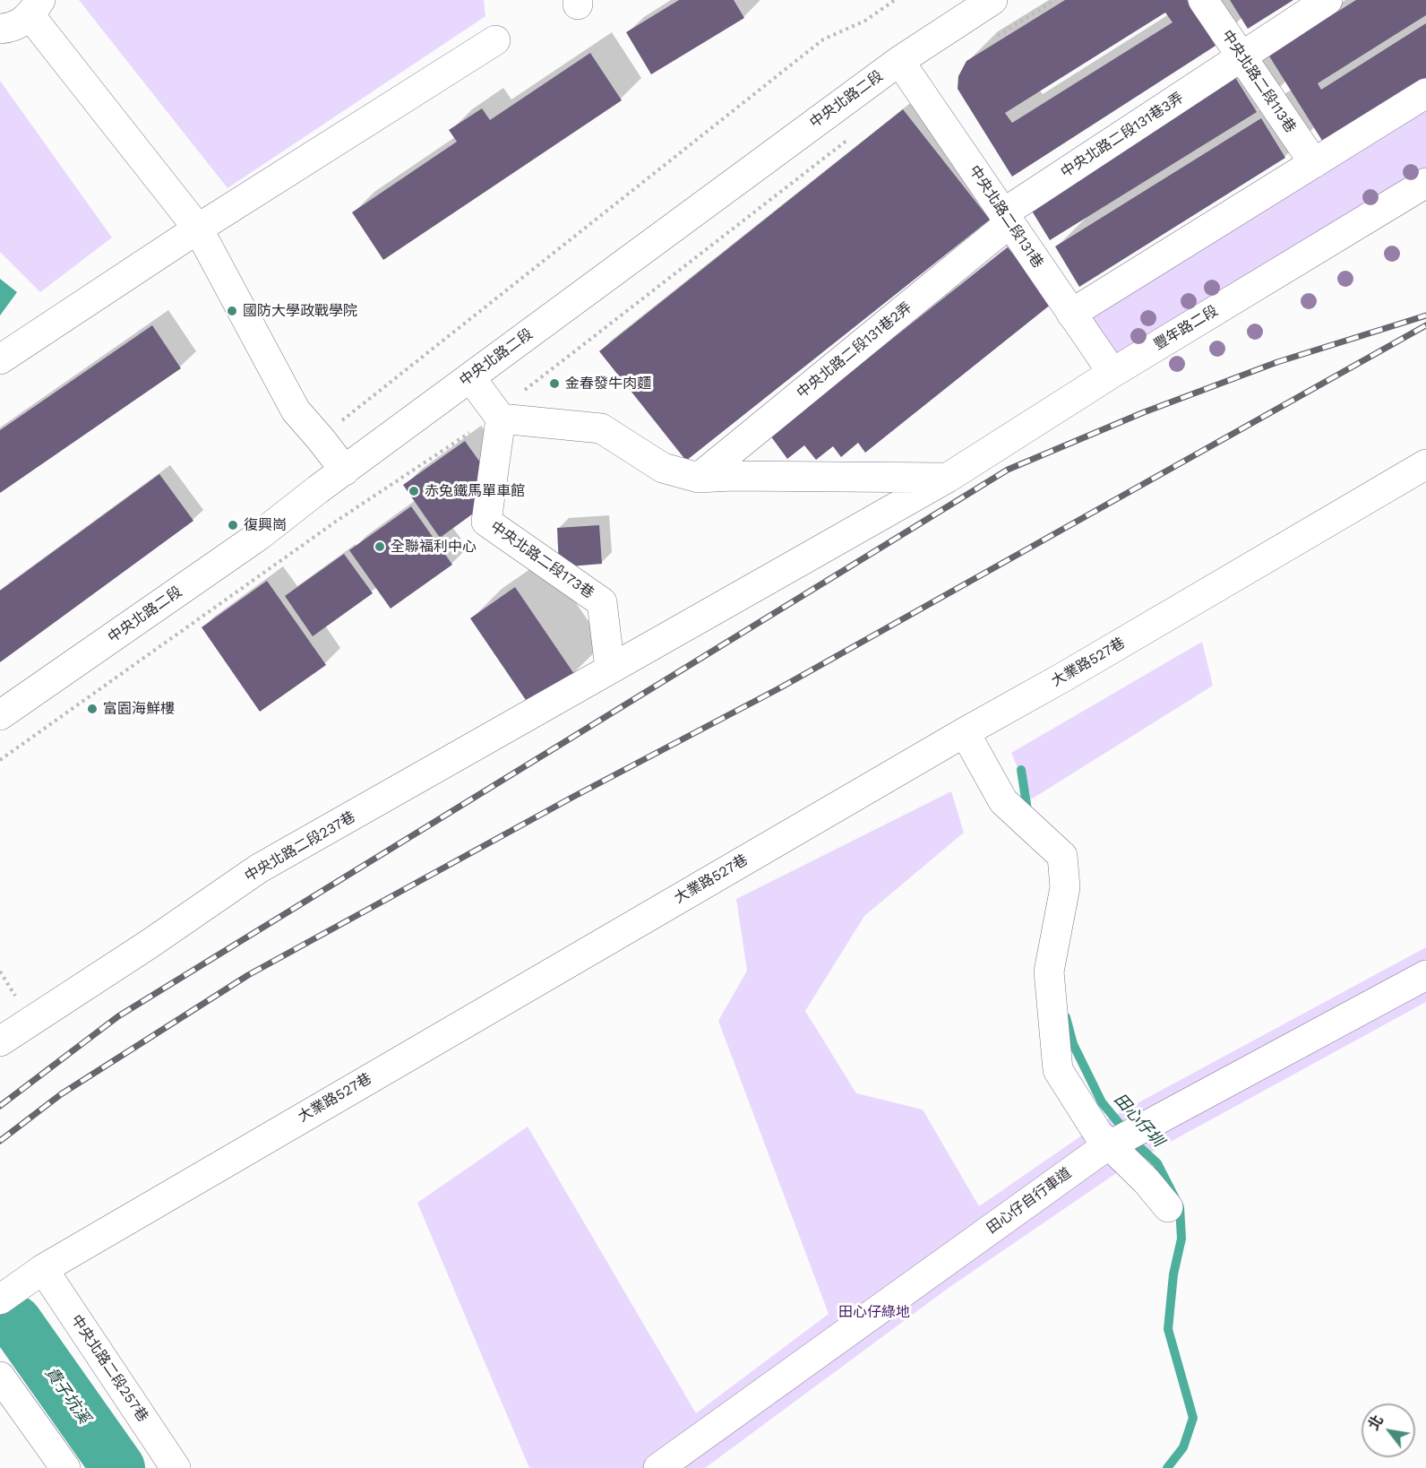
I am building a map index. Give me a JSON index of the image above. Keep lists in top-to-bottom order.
{
  "streets": {
    "street": [
      "中央北路二段113巷",
      "中央北路二段",
      "中央北路二段131巷3弄",
      "中央北路二段131巷",
      "豐年路二段",
      "中央北路二段131巷2弄",
      "中央北路二段173巷",
      "大業路527巷",
      "中央北路二段237巷",
      "田心仔自行車道",
      "中央北路二段257巷"
    ]
  },
  "crossings": [
    ["中央北路二段113巷", "中央北路二段131巷3弄"],
    ["中央北路二段", "中央北路二段131巷"],
    ["中央北路二段131巷3弄", "中央北路二段131巷"],
    ["中央北路二段131巷3弄", "中央北路二段131巷2弄"],
    ["中央北路二段131巷", "豐年路二段"],
    ["中央北路二段131巷", "中央北路二段131巷2弄"],
    ["豐年路二段", "中央北路二段237巷"],
    ["中央北路二段173巷", "中央北路二段237巷"],
    ["大業路527巷", "中央北路二段257巷"]
  ],
  "water": ["田心仔圳", "貴子坑溪"],
  "parks": ["田心仔綠地"],
  "places": [
    "國防大學政戰學院",
    "金春發牛肉麵",
    "赤兔鐵馬單車館",
    "復興崗",
    "全聯福利中心",
    "富園海鮮樓"
  ],
  "north": "top left"
}
